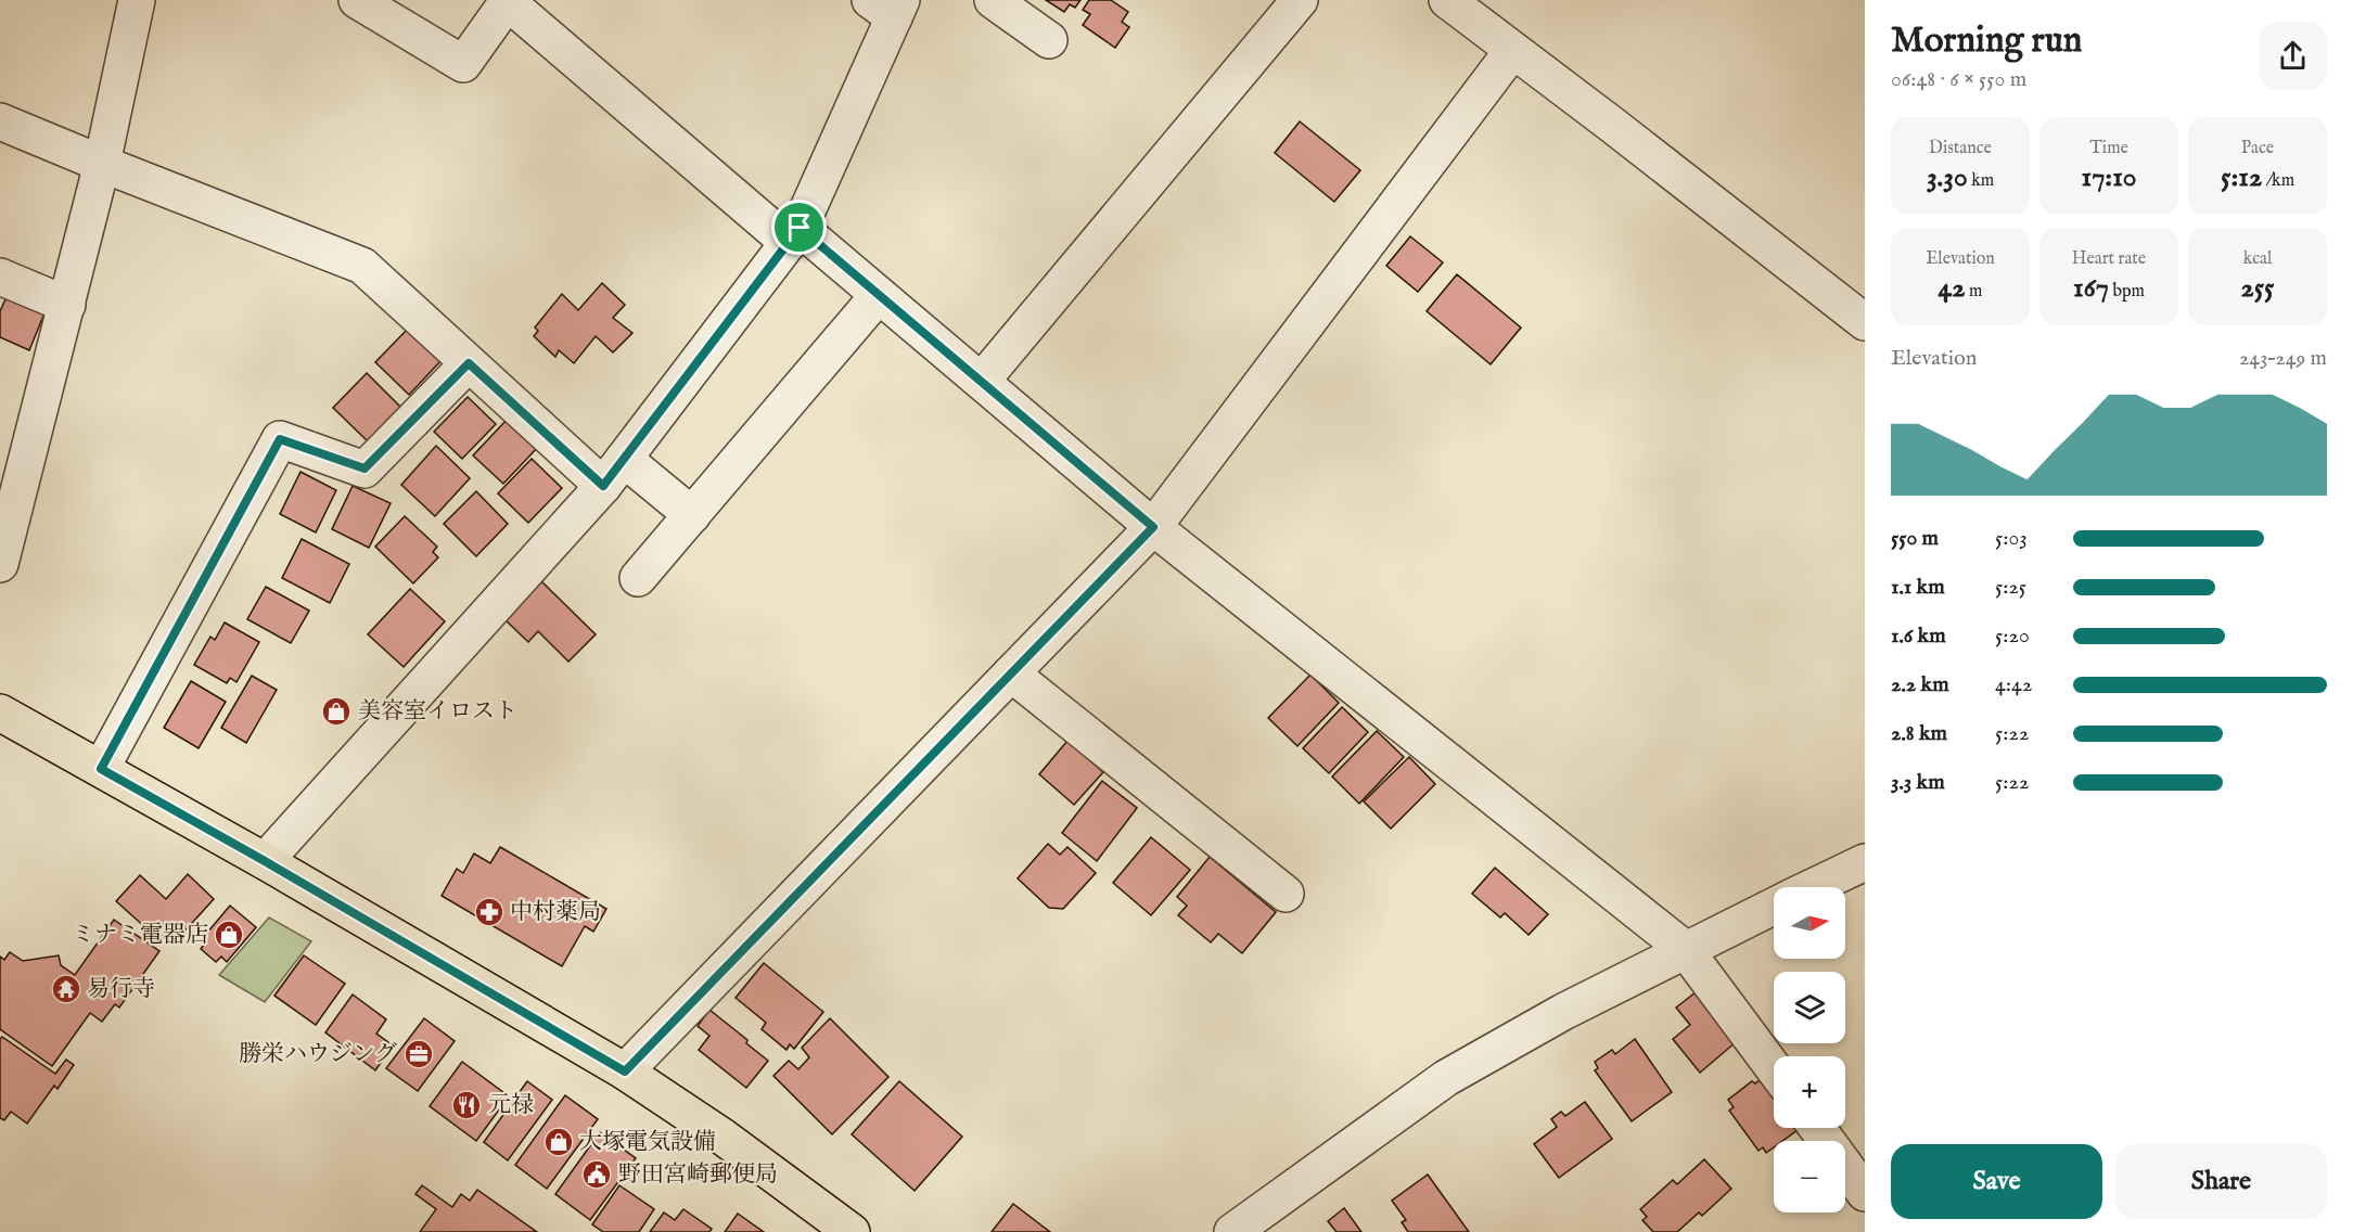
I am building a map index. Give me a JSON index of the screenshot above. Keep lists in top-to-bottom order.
{
  "places": {
    "shop": ["美容室イロスト", "ミナミ電器店", "大塚電気設備"],
    "pharmacy": ["中村薬局"],
    "temple": ["易行寺"],
    "office": ["勝栄ハウジング"],
    "restaurant": ["元禄"],
    "public building": ["野田宮崎郵便局"]
  },
  "north": "right",
  "page": {
    "heading": ["Morning run", "06:48 · 6 × 550 m"],
    "stats": [
      ["Distance", "3.30 km"],
      ["Time", "17:10"],
      ["Pace", "5:12 /km"],
      ["Elevation", "42 m"],
      ["Heart rate", "167 bpm"],
      ["kcal", "255"]
    ],
    "chart": ["Elevation", "243–249 m"],
    "list": [
      {
        "name": "550 m",
        "note": "5:03"
      },
      {
        "name": "1.1 km",
        "note": "5:25"
      },
      {
        "name": "1.6 km",
        "note": "5:20"
      },
      {
        "name": "2.2 km",
        "note": "4:42"
      },
      {
        "name": "2.8 km",
        "note": "5:22"
      },
      {
        "name": "3.3 km",
        "note": "5:22"
      }
    ],
    "map_buttons": ["+", "−"],
    "buttons": ["Save", "Share"]
  }
}
